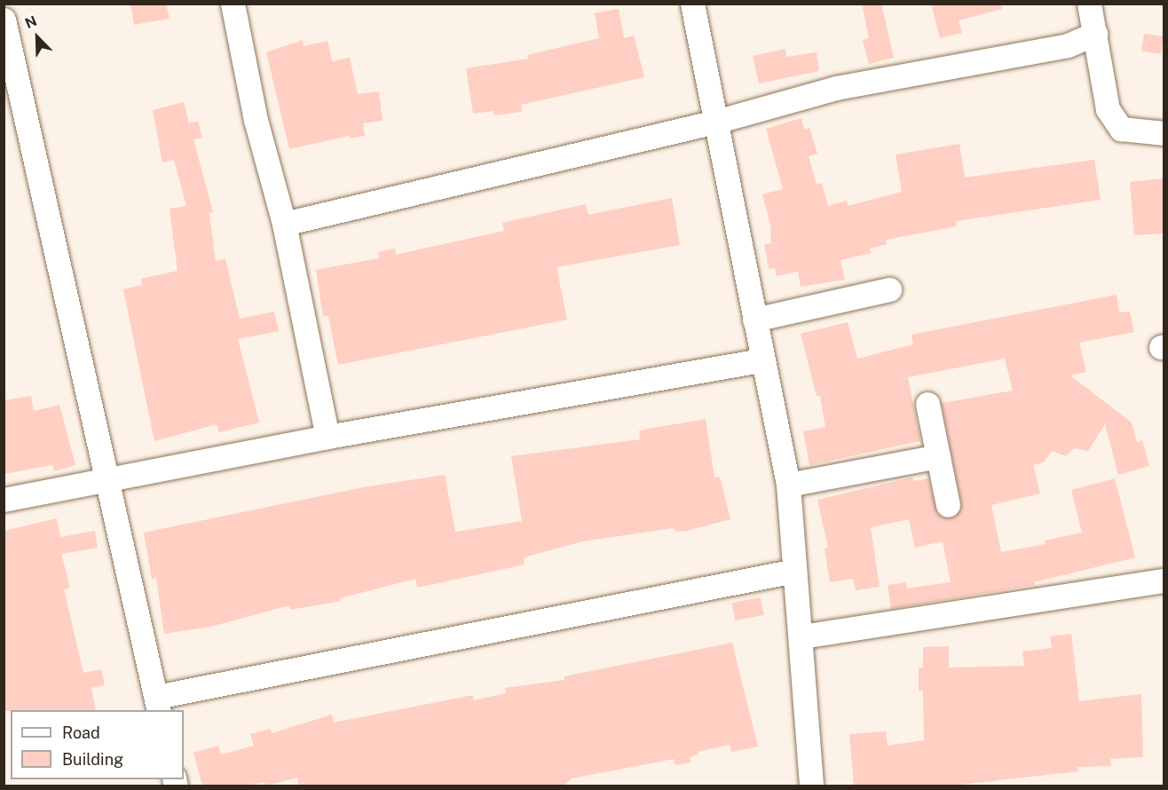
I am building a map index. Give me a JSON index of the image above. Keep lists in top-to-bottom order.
{
  "legend": ["Road", "Building"],
  "north": "top left"
}
